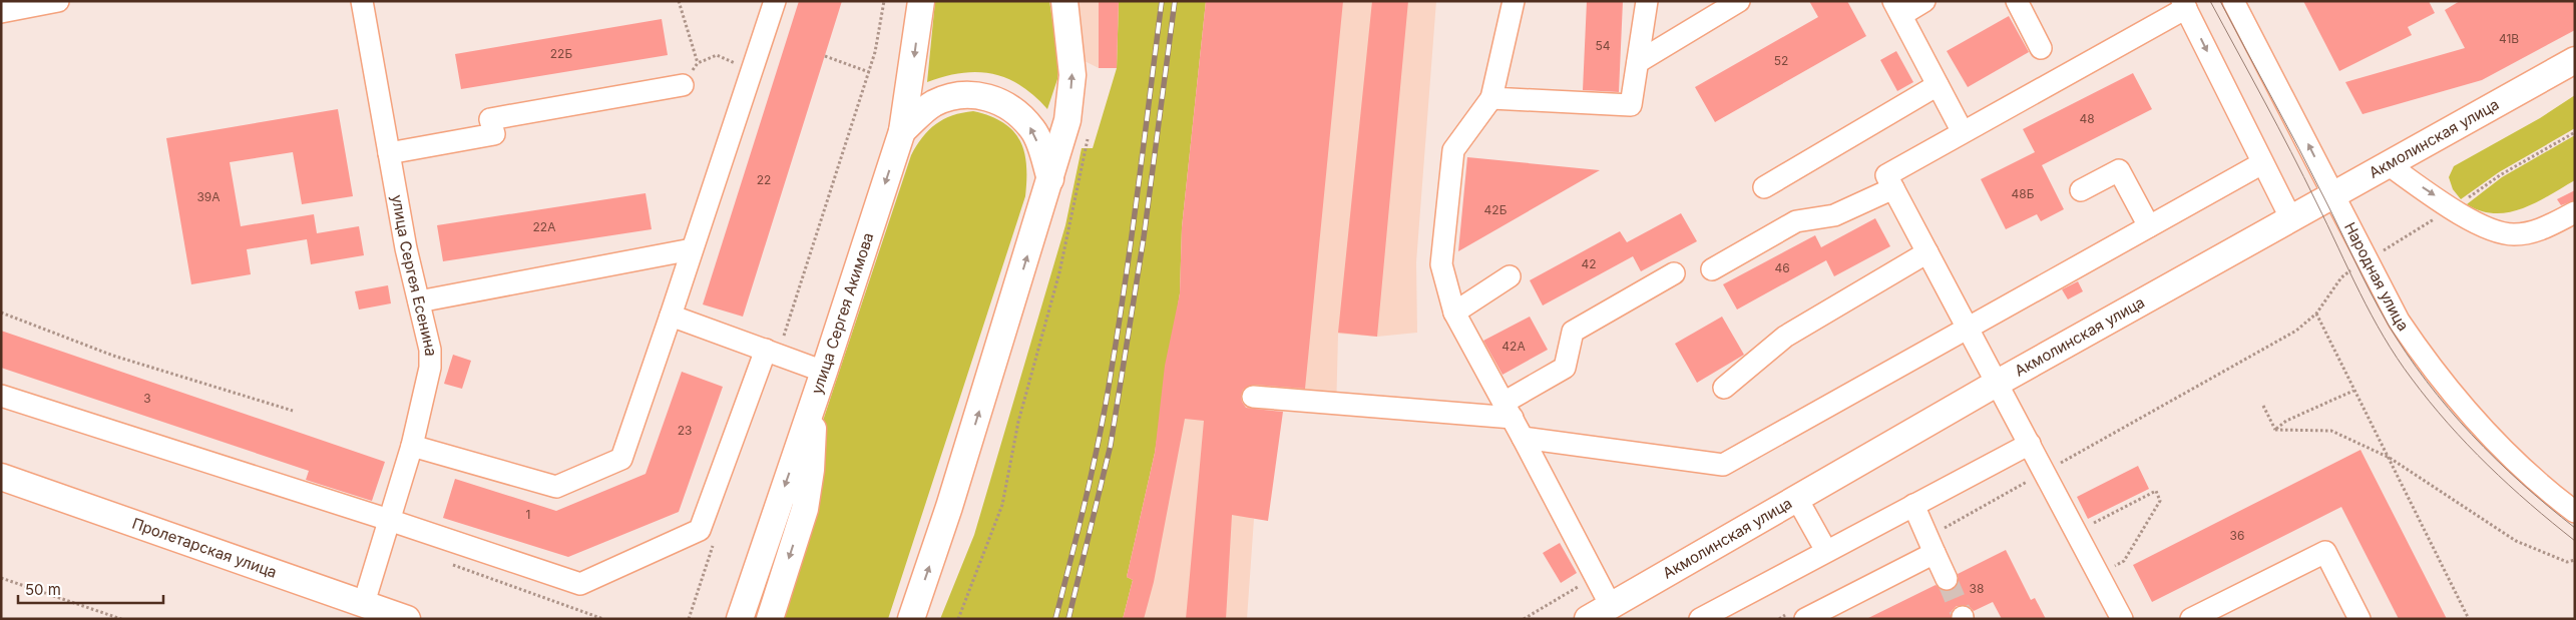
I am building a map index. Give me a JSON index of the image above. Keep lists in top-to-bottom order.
{
  "streets": {
    "main road": ["Акмолинская улица", "улица Сергея Акимова", "Пролетарская улица"],
    "street": ["улица Сергея Есенина", "Народная улица"]
  },
  "crossings": [
    ["Акмолинская улица", "Народная улица"],
    ["улица Сергея Есенина", "Пролетарская улица"]
  ],
  "house_numbers": [
    "41В",
    "54",
    "22Б",
    "52",
    "48",
    "22",
    "48Б",
    "39А",
    "42Б",
    "22А",
    "42",
    "46",
    "42А",
    "3",
    "23",
    "1",
    "36",
    "38"
  ],
  "scale_bar": "50 m"
}
